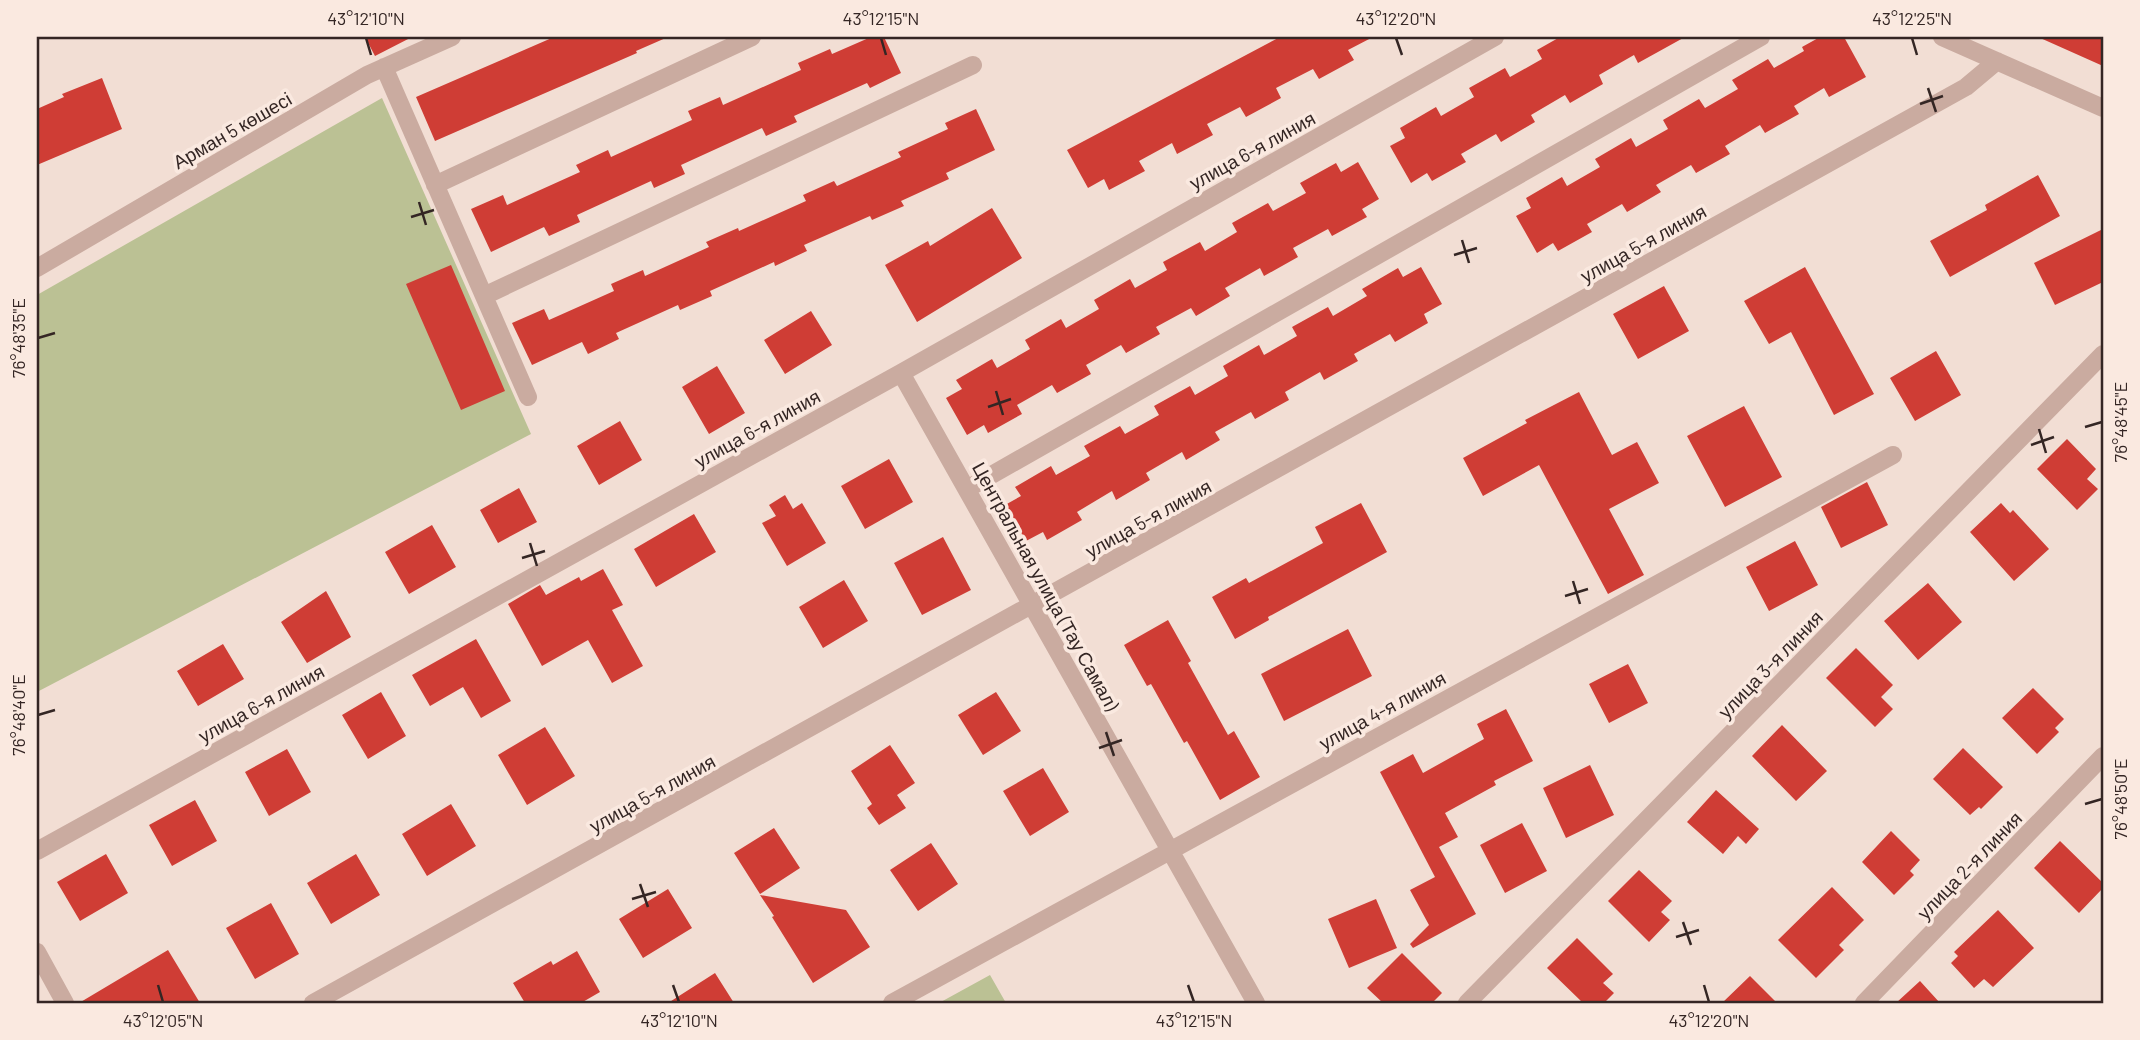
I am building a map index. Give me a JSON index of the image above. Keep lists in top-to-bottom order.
{
  "streets": {
    "street": [
      "Арман 5 көшесі",
      "улица 6-я линия",
      "улица 5-я линия",
      "Центральная улица (Тау Самал)",
      "улица 3-я линия",
      "улица 4-я линия",
      "улица 2-я линия"
    ]
  },
  "crossings": [
    ["улица 6-я линия", "Центральная улица (Тау Самал)"],
    ["улица 5-я линия", "Центральная улица (Тау Самал)"],
    ["Центральная улица (Тау Самал)", "улица 4-я линия"]
  ],
  "coordinates": [
    "43°12'10\"N",
    "43°12'15\"N",
    "43°12'20\"N",
    "43°12'25\"N",
    "76°48'35\"E",
    "76°48'45\"E",
    "76°48'40\"E",
    "76°48'50\"E",
    "43°12'05\"N"
  ]
}
